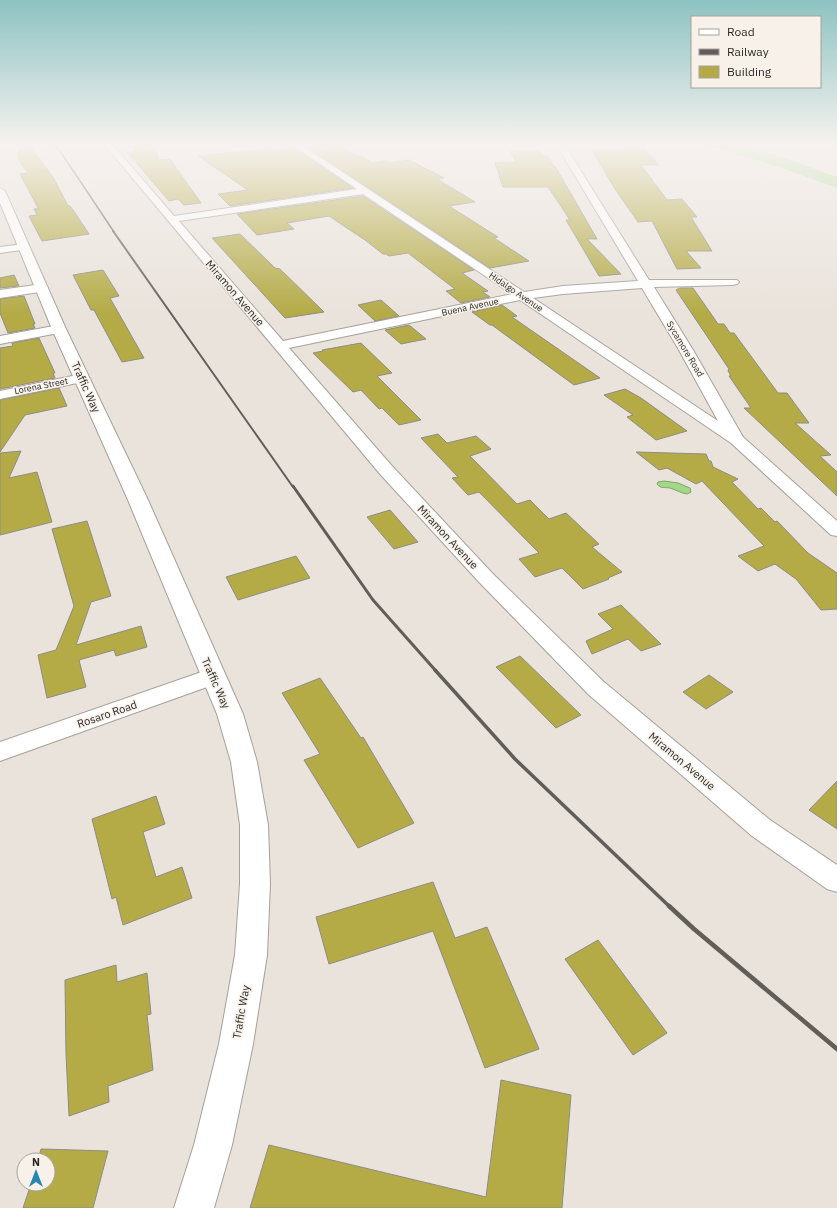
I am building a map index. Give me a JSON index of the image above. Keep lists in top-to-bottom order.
{
  "streets": {
    "street": [
      "Hidalgo Avenue",
      "Miramon Avenue",
      "Buena Avenue",
      "Sycamore Road",
      "Lorena Street",
      "Traffic Way",
      "Rosaro Road"
    ]
  },
  "crossings": [
    ["Hidalgo Avenue", "Buena Avenue"],
    ["Hidalgo Avenue", "Sycamore Road"],
    ["Miramon Avenue", "Buena Avenue"],
    ["Buena Avenue", "Sycamore Road"],
    ["Lorena Street", "Traffic Way"],
    ["Traffic Way", "Rosaro Road"]
  ],
  "legend": ["Road", "Railway", "Building"],
  "north": "top"
}
